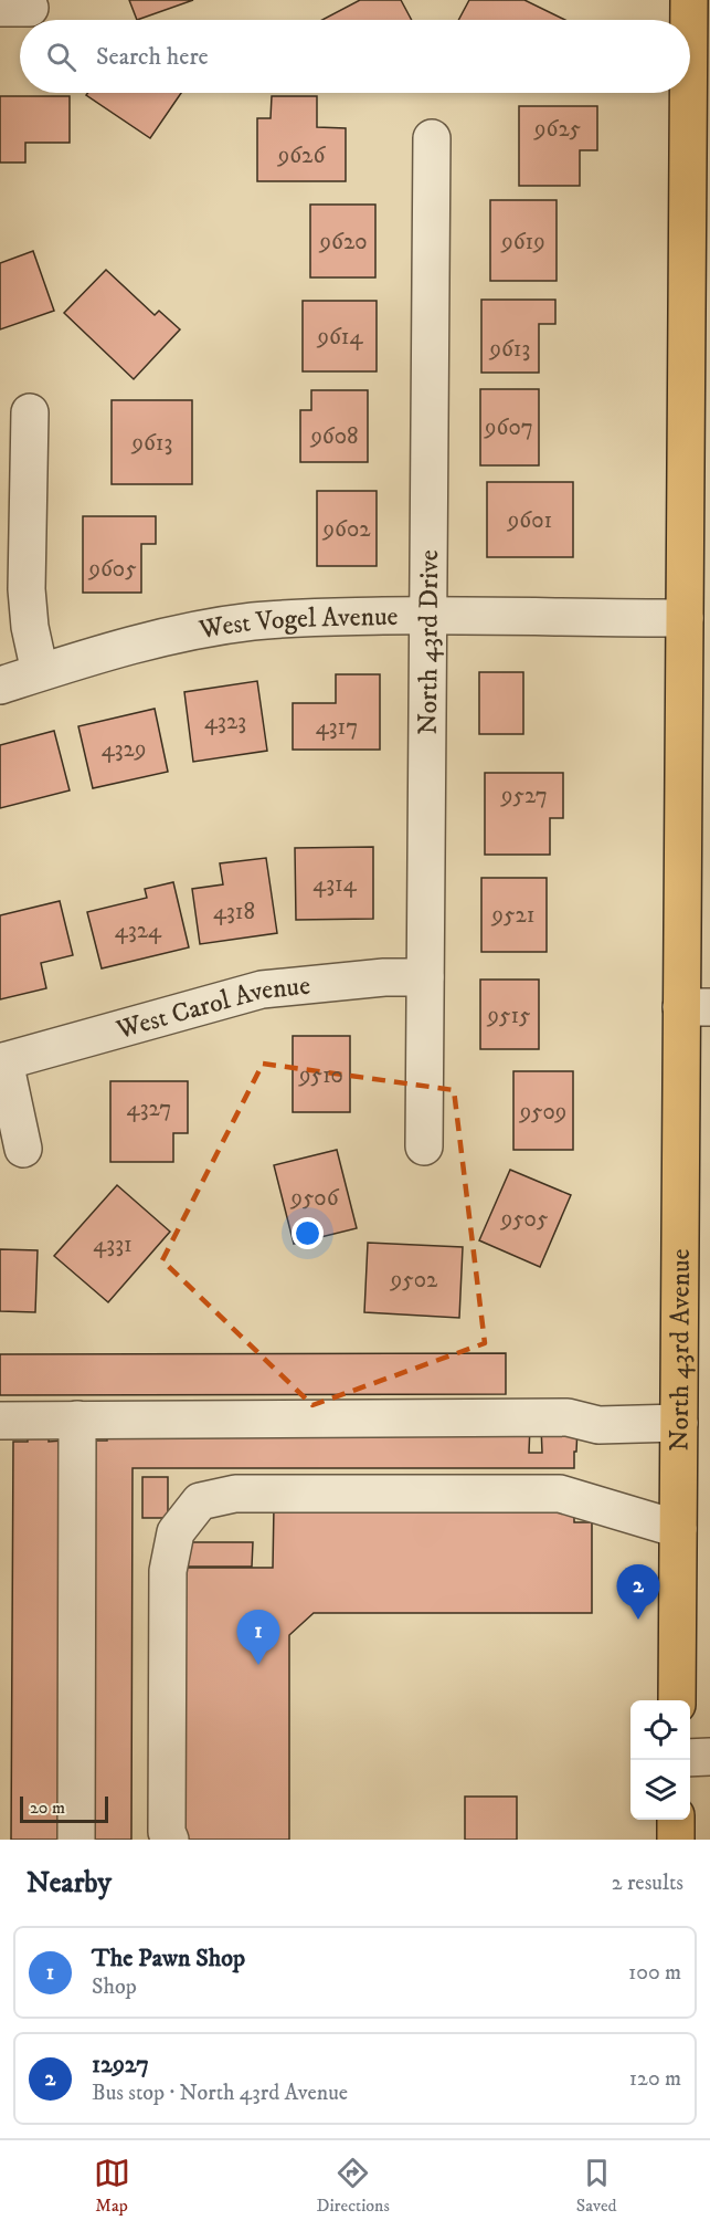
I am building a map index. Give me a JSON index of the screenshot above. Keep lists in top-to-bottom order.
{
  "streets": {
    "main road": ["North 43rd Avenue"],
    "street": ["West Vogel Avenue", "North 43rd Drive", "West Carol Avenue"]
  },
  "crossings": [
    ["West Vogel Avenue", "North 43rd Drive"],
    ["West Vogel Avenue", "North 43rd Avenue"],
    ["North 43rd Drive", "West Carol Avenue"]
  ],
  "house_numbers": [
    "9625",
    "9626",
    "9620",
    "9619",
    "9614",
    "9613",
    "9607",
    "9608",
    "9613",
    "9601",
    "9602",
    "9605",
    "4323",
    "4317",
    "4329",
    "9527",
    "4314",
    "4318",
    "9521",
    "4324",
    "9515",
    "9510",
    "4327",
    "9509",
    "9506",
    "9505",
    "4331",
    "9502"
  ],
  "scale_bar": "20 m",
  "page": {
    "search": "Search here",
    "pins": ["2", "1"],
    "scale": "20 m",
    "heading": ["Nearby", "2 results"],
    "list": [
      {
        "mark": "1",
        "name": "The Pawn Shop",
        "note": "Shop",
        "value": "100 m"
      },
      {
        "mark": "2",
        "name": "12927",
        "note": "Bus stop · North 43rd Avenue",
        "value": "120 m"
      }
    ],
    "nav": ["Map", "Directions", "Saved"]
  }
}
